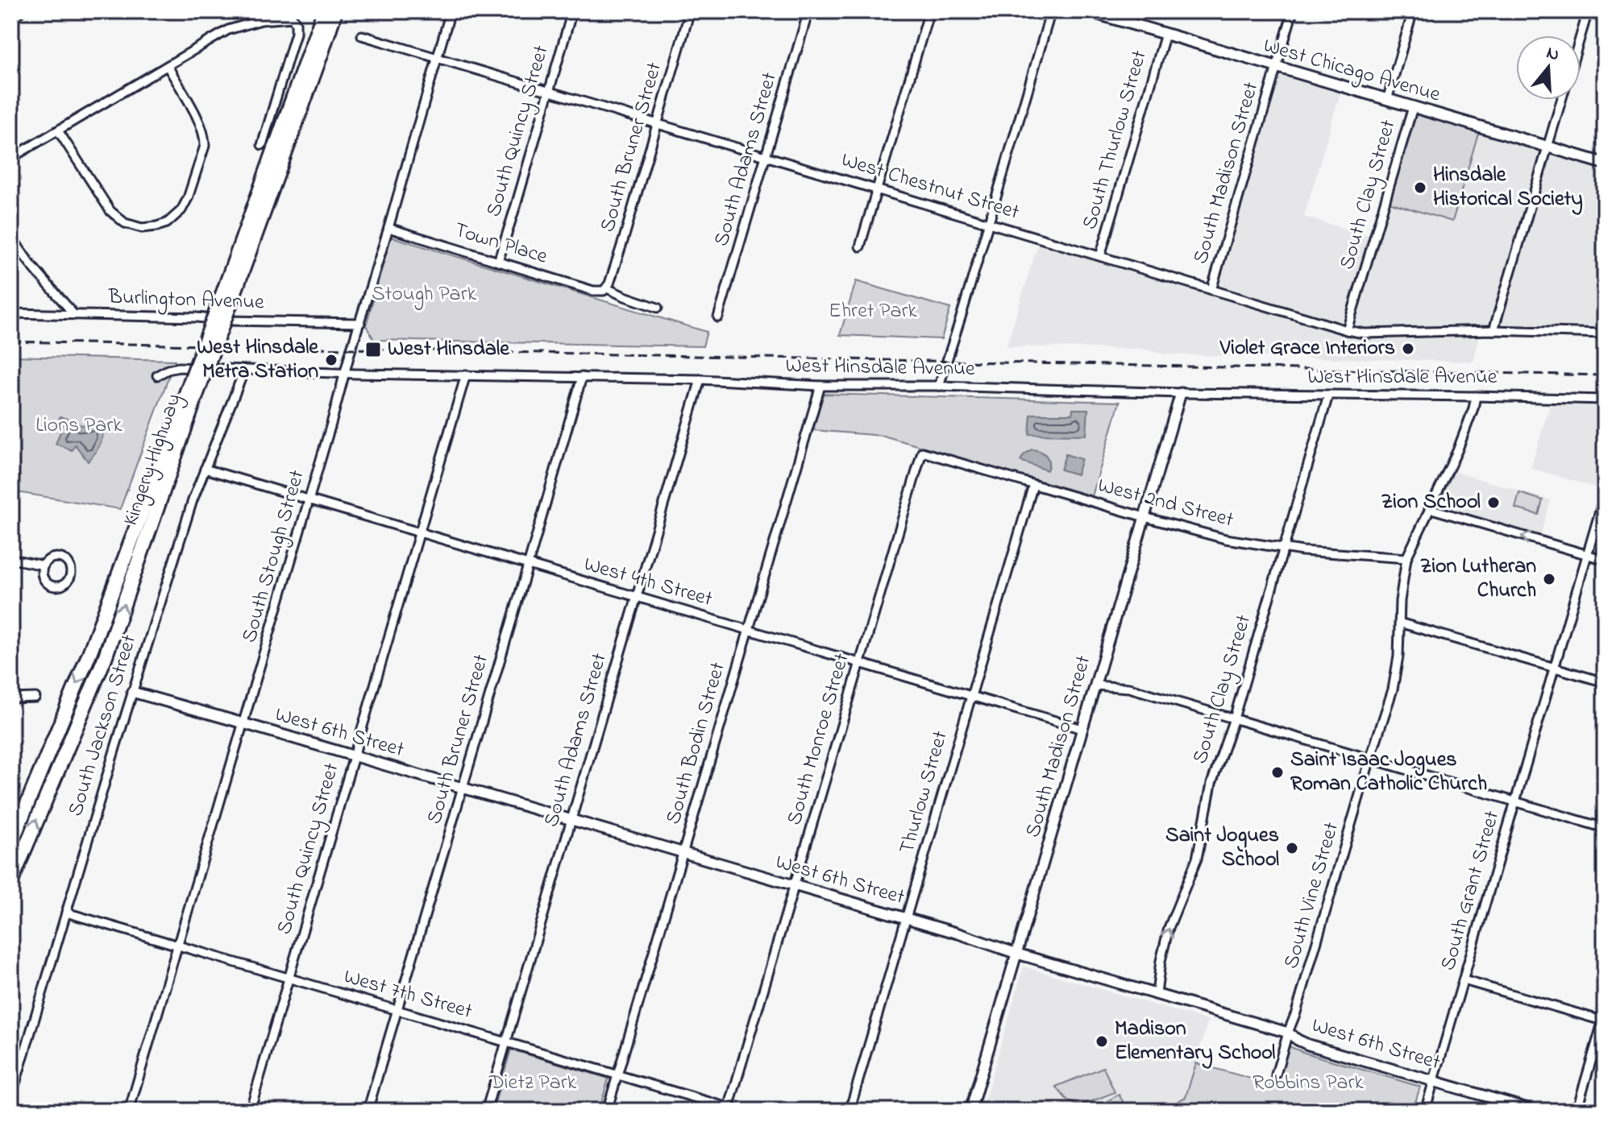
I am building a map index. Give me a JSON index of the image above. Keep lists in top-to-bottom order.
{
  "streets": {
    "highway": ["Kingery Highway"],
    "main road": ["West Chicago Avenue"],
    "street": [
      "South Quincy Street",
      "South Thurlow Street",
      "South Bruner Street",
      "South Adams Street",
      "South Madison Street",
      "West Chestnut Street",
      "South Clay Street",
      "Town Place",
      "Burlington Avenue",
      "West Hinsdale Avenue",
      "West 2nd Street",
      "South Stough Street",
      "West 4th Street",
      "South Jackson Street",
      "West 6th Street",
      "South Monroe Street",
      "South Bodin Street",
      "Thurlow Street",
      "South Grant Street",
      "South Vine Street",
      "West 7th Street"
    ]
  },
  "crossings": [
    ["West Chicago Avenue", "South Thurlow Street"],
    ["West Chicago Avenue", "South Madison Street"],
    ["West Chicago Avenue", "South Clay Street"],
    ["South Quincy Street", "West Chestnut Street"],
    ["South Quincy Street", "Town Place"],
    ["South Quincy Street", "West Hinsdale Avenue"],
    ["South Quincy Street", "West 4th Street"],
    ["South Quincy Street", "West 6th Street"],
    ["South Quincy Street", "West 7th Street"],
    ["South Thurlow Street", "West Chestnut Street"],
    ["South Bruner Street", "West Chestnut Street"],
    ["South Bruner Street", "Town Place"],
    ["South Bruner Street", "West Hinsdale Avenue"],
    ["South Bruner Street", "West 4th Street"],
    ["South Bruner Street", "West 6th Street"],
    ["South Bruner Street", "West 7th Street"],
    ["South Adams Street", "West Chestnut Street"],
    ["South Adams Street", "West Hinsdale Avenue"],
    ["South Adams Street", "West 4th Street"],
    ["South Adams Street", "West 6th Street"],
    ["South Adams Street", "West 7th Street"],
    ["South Madison Street", "West Chestnut Street"],
    ["South Madison Street", "West Hinsdale Avenue"],
    ["South Madison Street", "West 2nd Street"],
    ["South Madison Street", "West 4th Street"],
    ["South Madison Street", "West 6th Street"],
    ["West Chestnut Street", "South Clay Street"],
    ["West Chestnut Street", "South Stough Street"],
    ["South Clay Street", "West Hinsdale Avenue"],
    ["South Clay Street", "West 2nd Street"],
    ["South Clay Street", "West 6th Street"],
    ["Town Place", "South Stough Street"],
    ["Burlington Avenue", "South Stough Street"],
    ["West Hinsdale Avenue", "South Stough Street"],
    ["West Hinsdale Avenue", "South Jackson Street"],
    ["West Hinsdale Avenue", "South Bodin Street"],
    ["West Hinsdale Avenue", "South Vine Street"],
    ["West 2nd Street", "South Monroe Street"],
    ["West 2nd Street", "Thurlow Street"],
    ["West 2nd Street", "South Vine Street"],
    ["South Stough Street", "West 4th Street"],
    ["South Stough Street", "West 6th Street"],
    ["South Stough Street", "West 7th Street"],
    ["West 4th Street", "South Jackson Street"],
    ["West 4th Street", "South Monroe Street"],
    ["West 4th Street", "South Bodin Street"],
    ["West 4th Street", "Thurlow Street"],
    ["South Jackson Street", "West 6th Street"],
    ["South Jackson Street", "West 7th Street"],
    ["West 6th Street", "South Monroe Street"],
    ["West 6th Street", "South Bodin Street"],
    ["West 6th Street", "Thurlow Street"],
    ["West 6th Street", "South Grant Street"],
    ["West 6th Street", "South Vine Street"],
    ["South Monroe Street", "West 7th Street"],
    ["South Bodin Street", "West 7th Street"]
  ],
  "parks": [
    "Stough Park",
    "Ehret Park",
    "Lions Park",
    "Dietz Park",
    "Robbins Park"
  ],
  "places": {
    "other": [
      "Hinsdale Historical Society",
      "Violet Grace Interiors",
      "West Hinsdale Metra Station",
      "Zion School",
      "Zion Lutheran Church",
      "Saint Isaac Jogues Roman Catholic Church",
      "Saint Jogues School",
      "Madison Elementary School"
    ],
    "transit": ["West Hinsdale"]
  },
  "north": "top"
}
